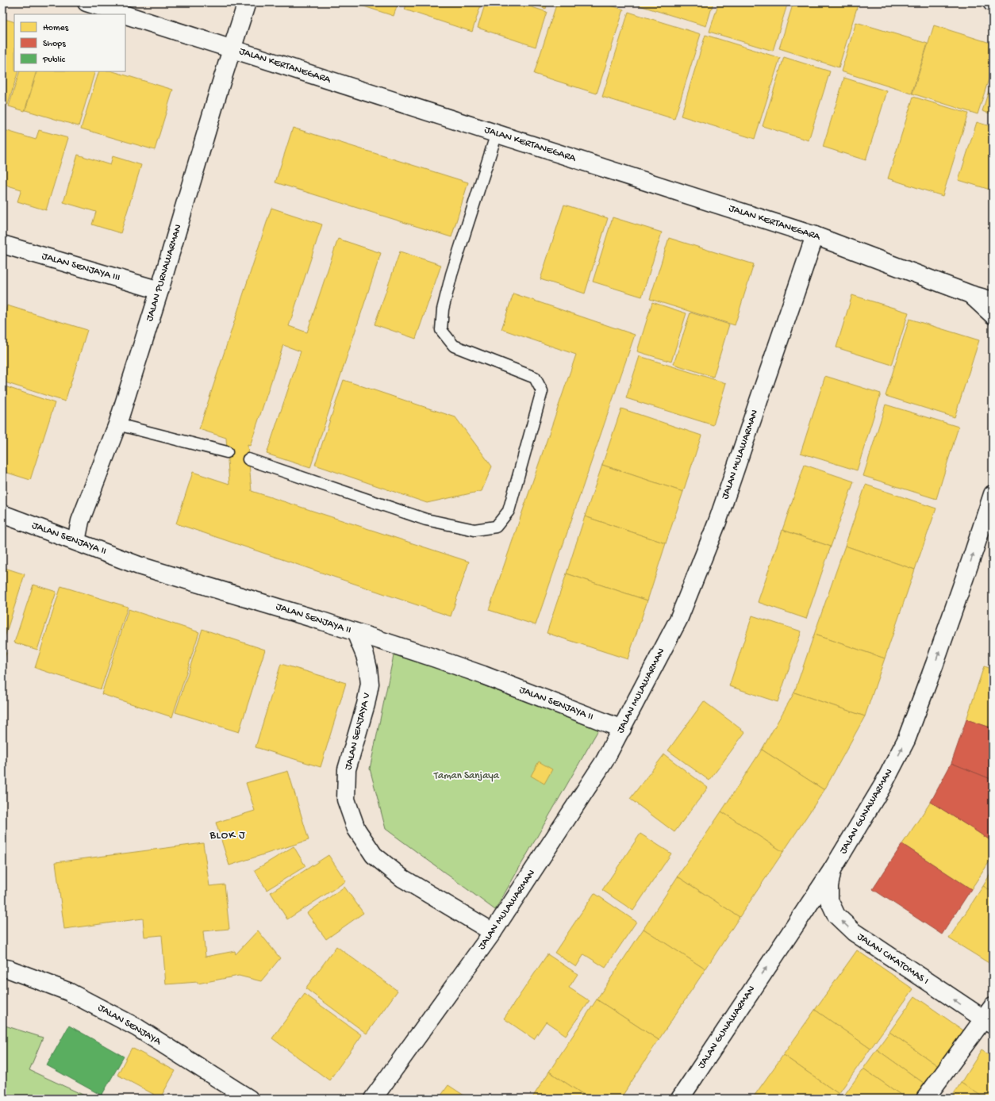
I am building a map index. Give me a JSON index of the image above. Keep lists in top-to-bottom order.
{
  "streets": {
    "street": [
      "JALAN KERTANEGARA",
      "JALAN SENJAYA III",
      "JALAN PURNAWARMAN",
      "JALAN MULAWARMAN",
      "JALAN SENJAYA II",
      "JALAN SENJAYA V",
      "JALAN GUNAWARMAN",
      "JALAN CIKATOMAS I",
      "JALAN SENJAYA"
    ]
  },
  "crossings": [
    ["JALAN KERTANEGARA", "JALAN PURNAWARMAN"],
    ["JALAN KERTANEGARA", "JALAN MULAWARMAN"],
    ["JALAN SENJAYA III", "JALAN PURNAWARMAN"],
    ["JALAN PURNAWARMAN", "JALAN SENJAYA II"],
    ["JALAN MULAWARMAN", "JALAN SENJAYA II"],
    ["JALAN MULAWARMAN", "JALAN SENJAYA V"],
    ["JALAN SENJAYA II", "JALAN SENJAYA V"],
    ["JALAN GUNAWARMAN", "JALAN CIKATOMAS I"]
  ],
  "one_way": ["JALAN GUNAWARMAN", "JALAN CIKATOMAS I"],
  "districts": ["BLOK J"],
  "parks": ["Taman Sanjaya"],
  "legend": ["Homes", "Shops", "Public"]
}
